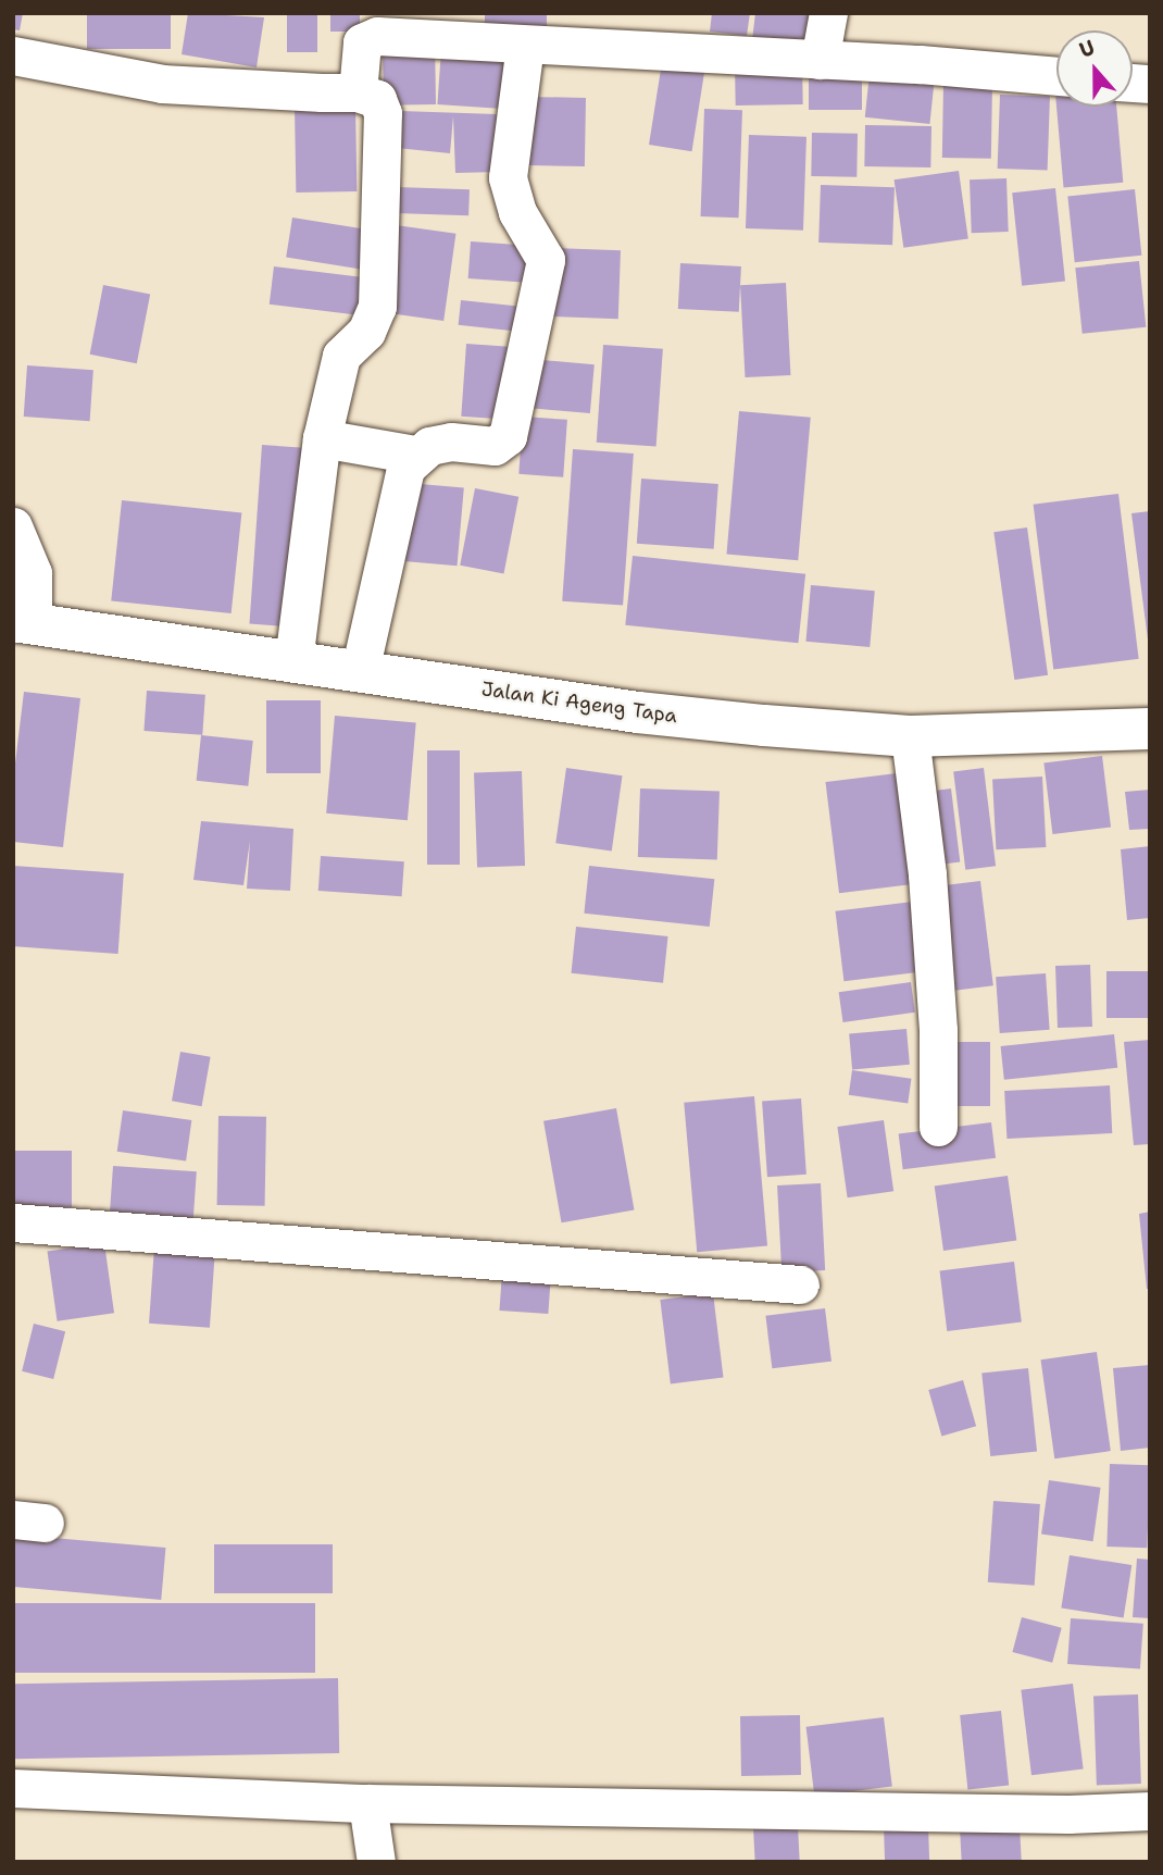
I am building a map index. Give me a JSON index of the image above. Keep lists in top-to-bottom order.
{
  "streets": {
    "street": ["Jalan Ki Ageng Tapa"]
  },
  "north": "top"
}
